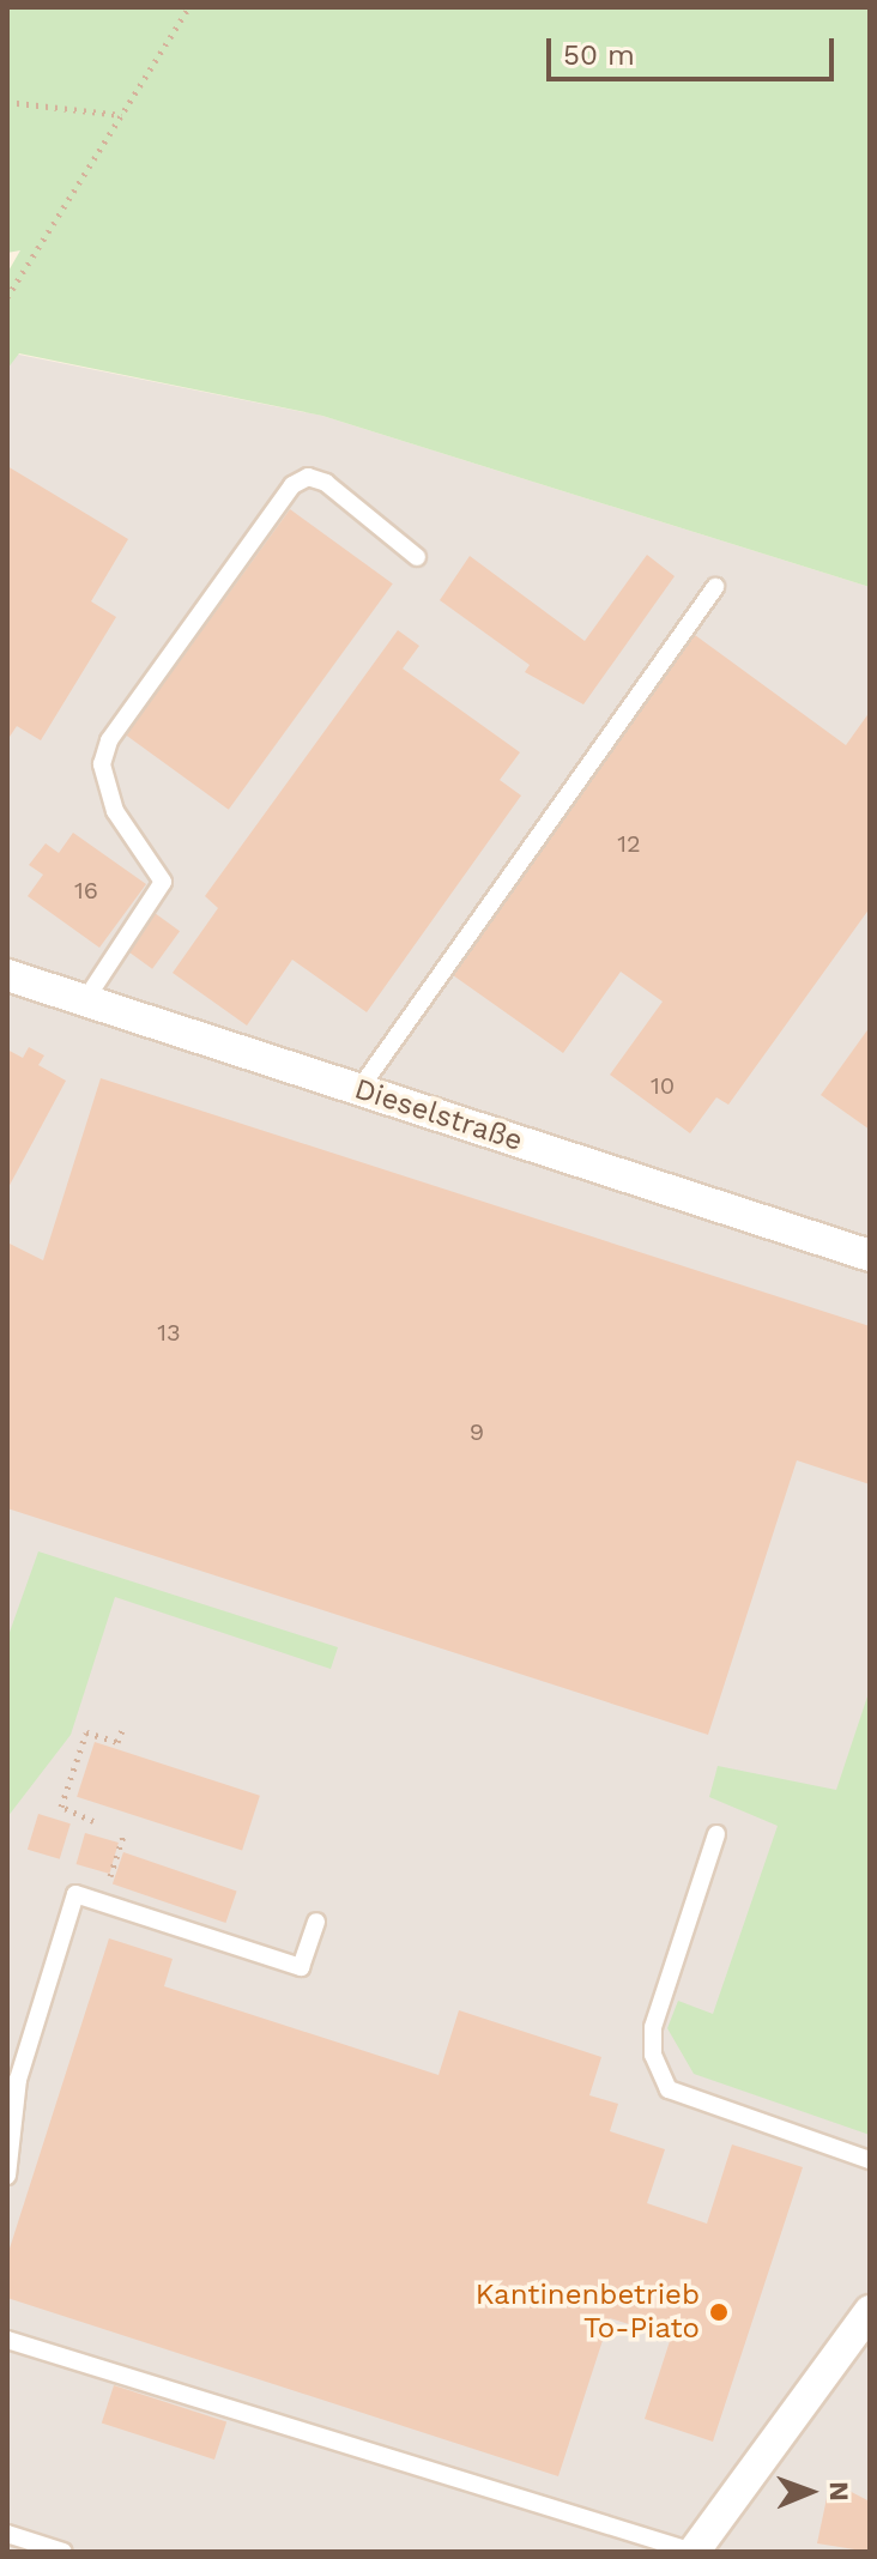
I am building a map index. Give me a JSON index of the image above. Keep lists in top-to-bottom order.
{
  "streets": {
    "street": ["Dieselstraße"]
  },
  "places": ["Kantinenbetrieb To-Piato"],
  "house_numbers": [
    "12",
    "16",
    "10",
    "13",
    "9"
  ],
  "scale_bar": "50 m",
  "north": "right"
}
